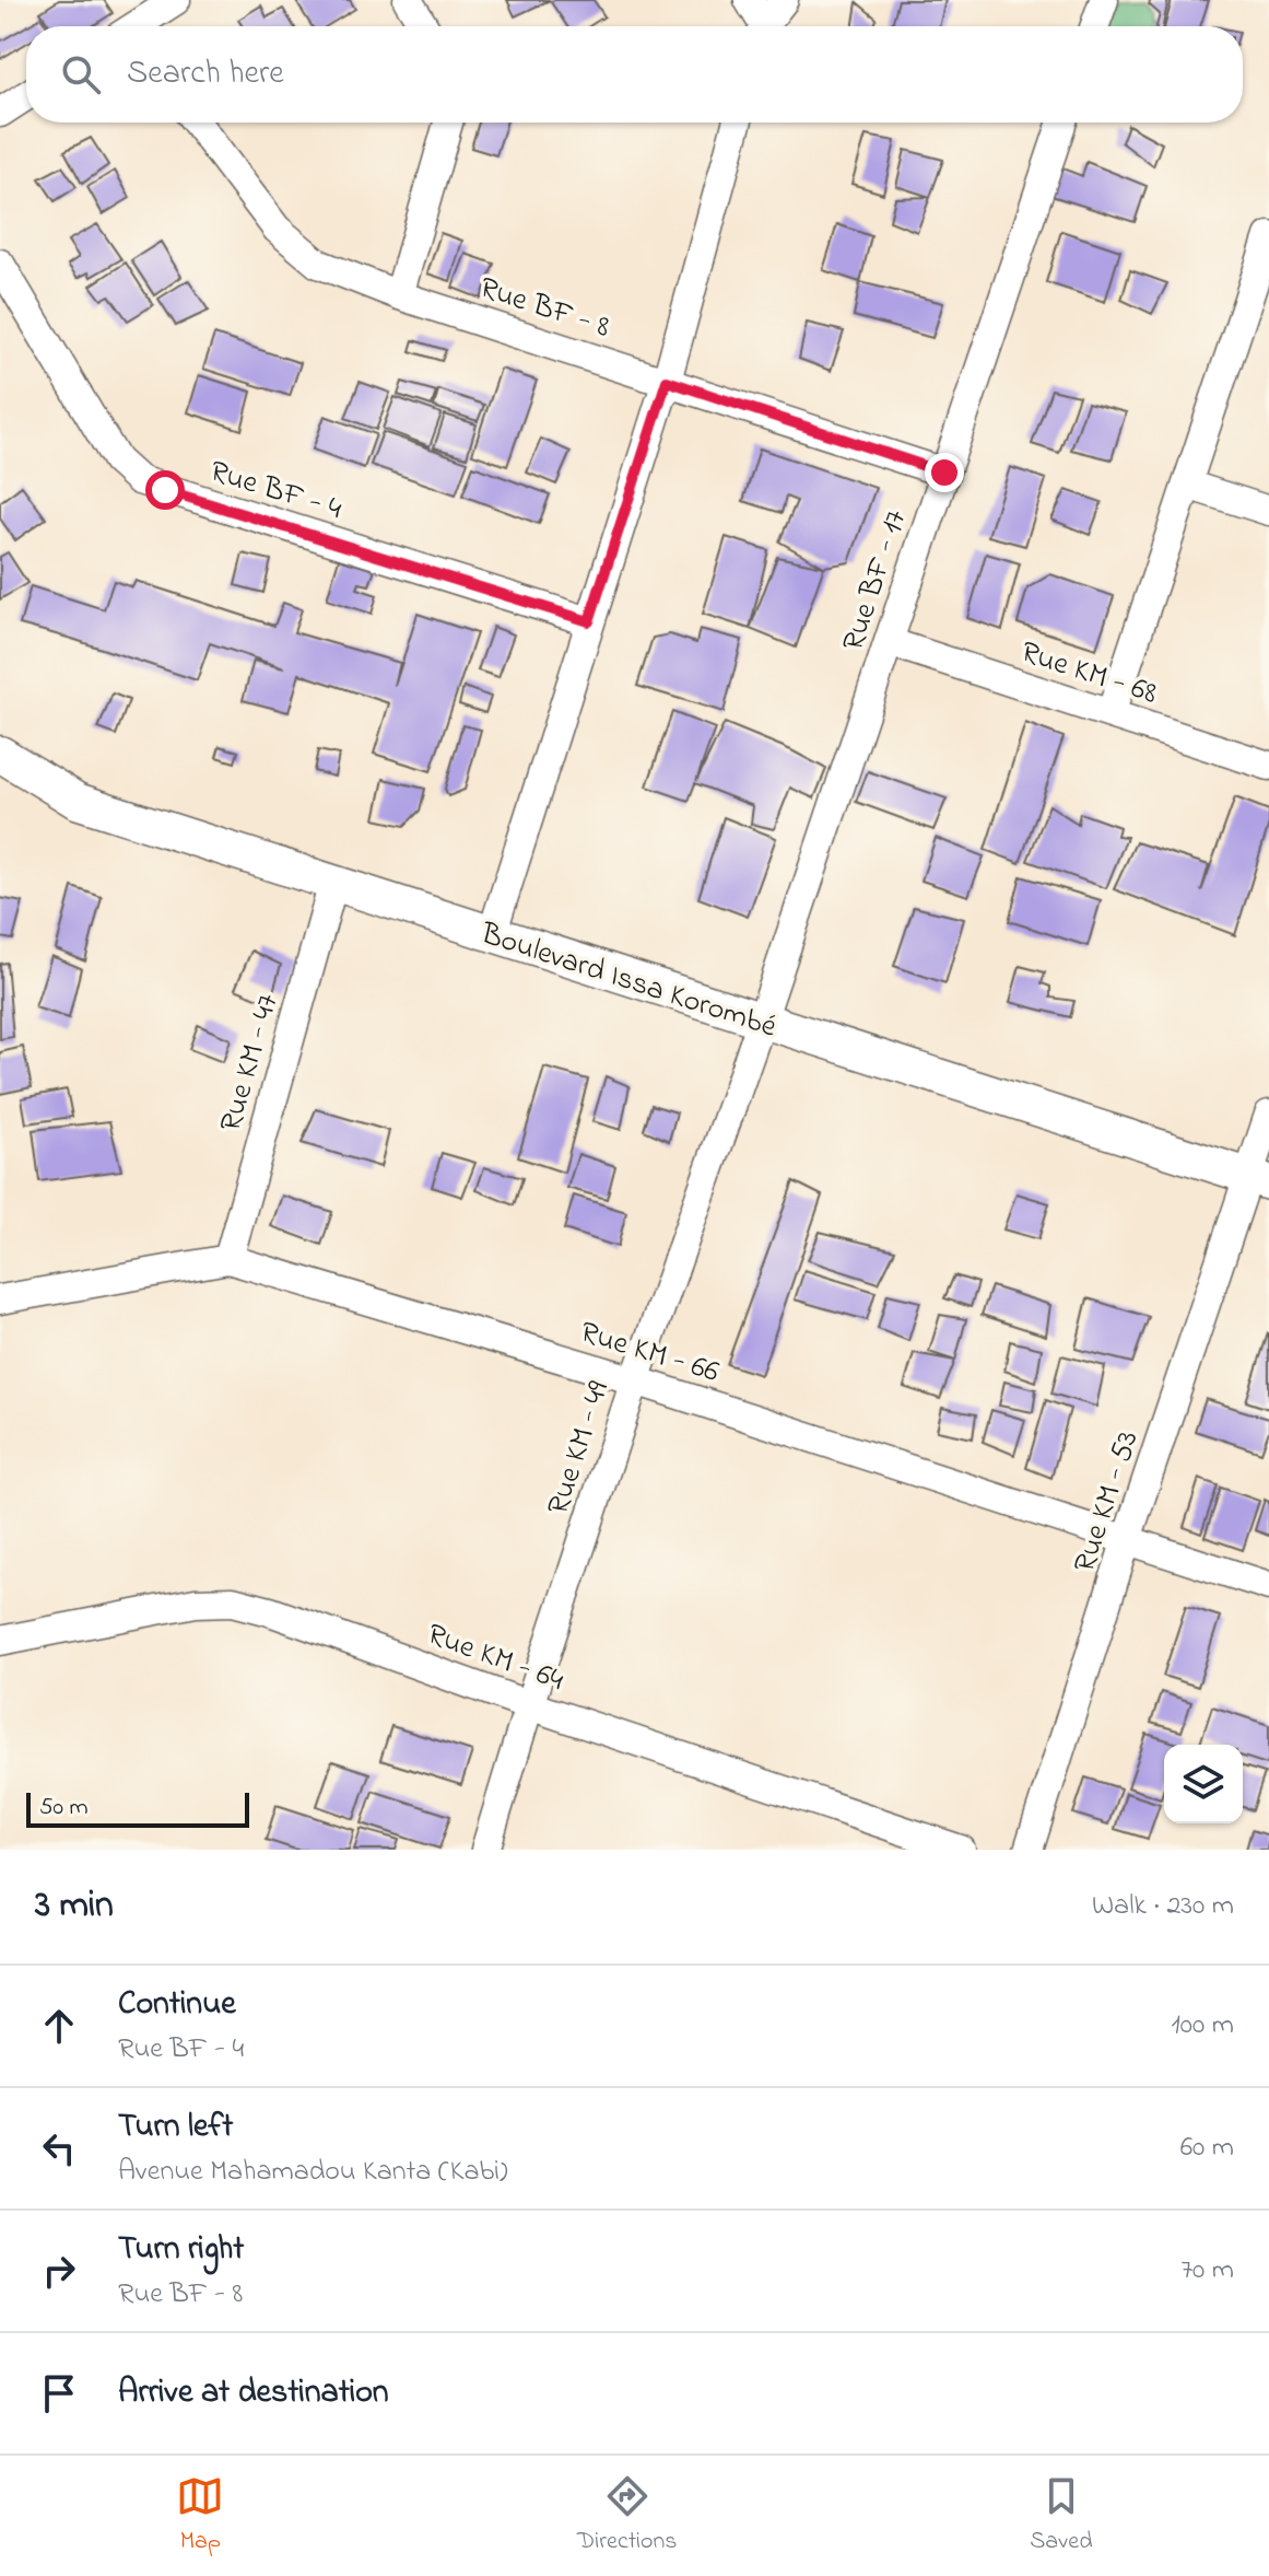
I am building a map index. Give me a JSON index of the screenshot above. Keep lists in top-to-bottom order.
{
  "streets": {
    "street": [
      "Rue BF - 8",
      "Rue BF - 4",
      "Rue BF - 17",
      "Rue KM - 68",
      "Boulevard Issa Korombé",
      "Rue KM - 47",
      "Rue KM - 66",
      "Rue KM - 49",
      "Rue KM - 53",
      "Rue KM - 64"
    ]
  },
  "crossings": [
    ["Rue BF - 8", "Rue BF - 17"],
    ["Rue BF - 17", "Rue KM - 68"],
    ["Rue BF - 17", "Boulevard Issa Korombé"],
    ["Rue BF - 17", "Rue KM - 49"],
    ["Boulevard Issa Korombé", "Rue KM - 47"],
    ["Boulevard Issa Korombé", "Rue KM - 49"],
    ["Boulevard Issa Korombé", "Rue KM - 53"],
    ["Rue KM - 47", "Rue KM - 66"],
    ["Rue KM - 66", "Rue KM - 49"],
    ["Rue KM - 66", "Rue KM - 53"],
    ["Rue KM - 49", "Rue KM - 64"]
  ],
  "scale_bar": "50 m",
  "page": {
    "search": "Search here",
    "scale": "50 m",
    "heading": ["3 min", "Walk · 230 m"],
    "list": [
      ["Continue", "Rue BF - 4", "100 m"],
      ["Turn left", "Avenue Mahamadou Kanta (Kabi)", "60 m"],
      ["Turn right", "Rue BF - 8", "70 m"],
      "Arrive at destination"
    ],
    "nav": ["Map", "Directions", "Saved"]
  }
}
